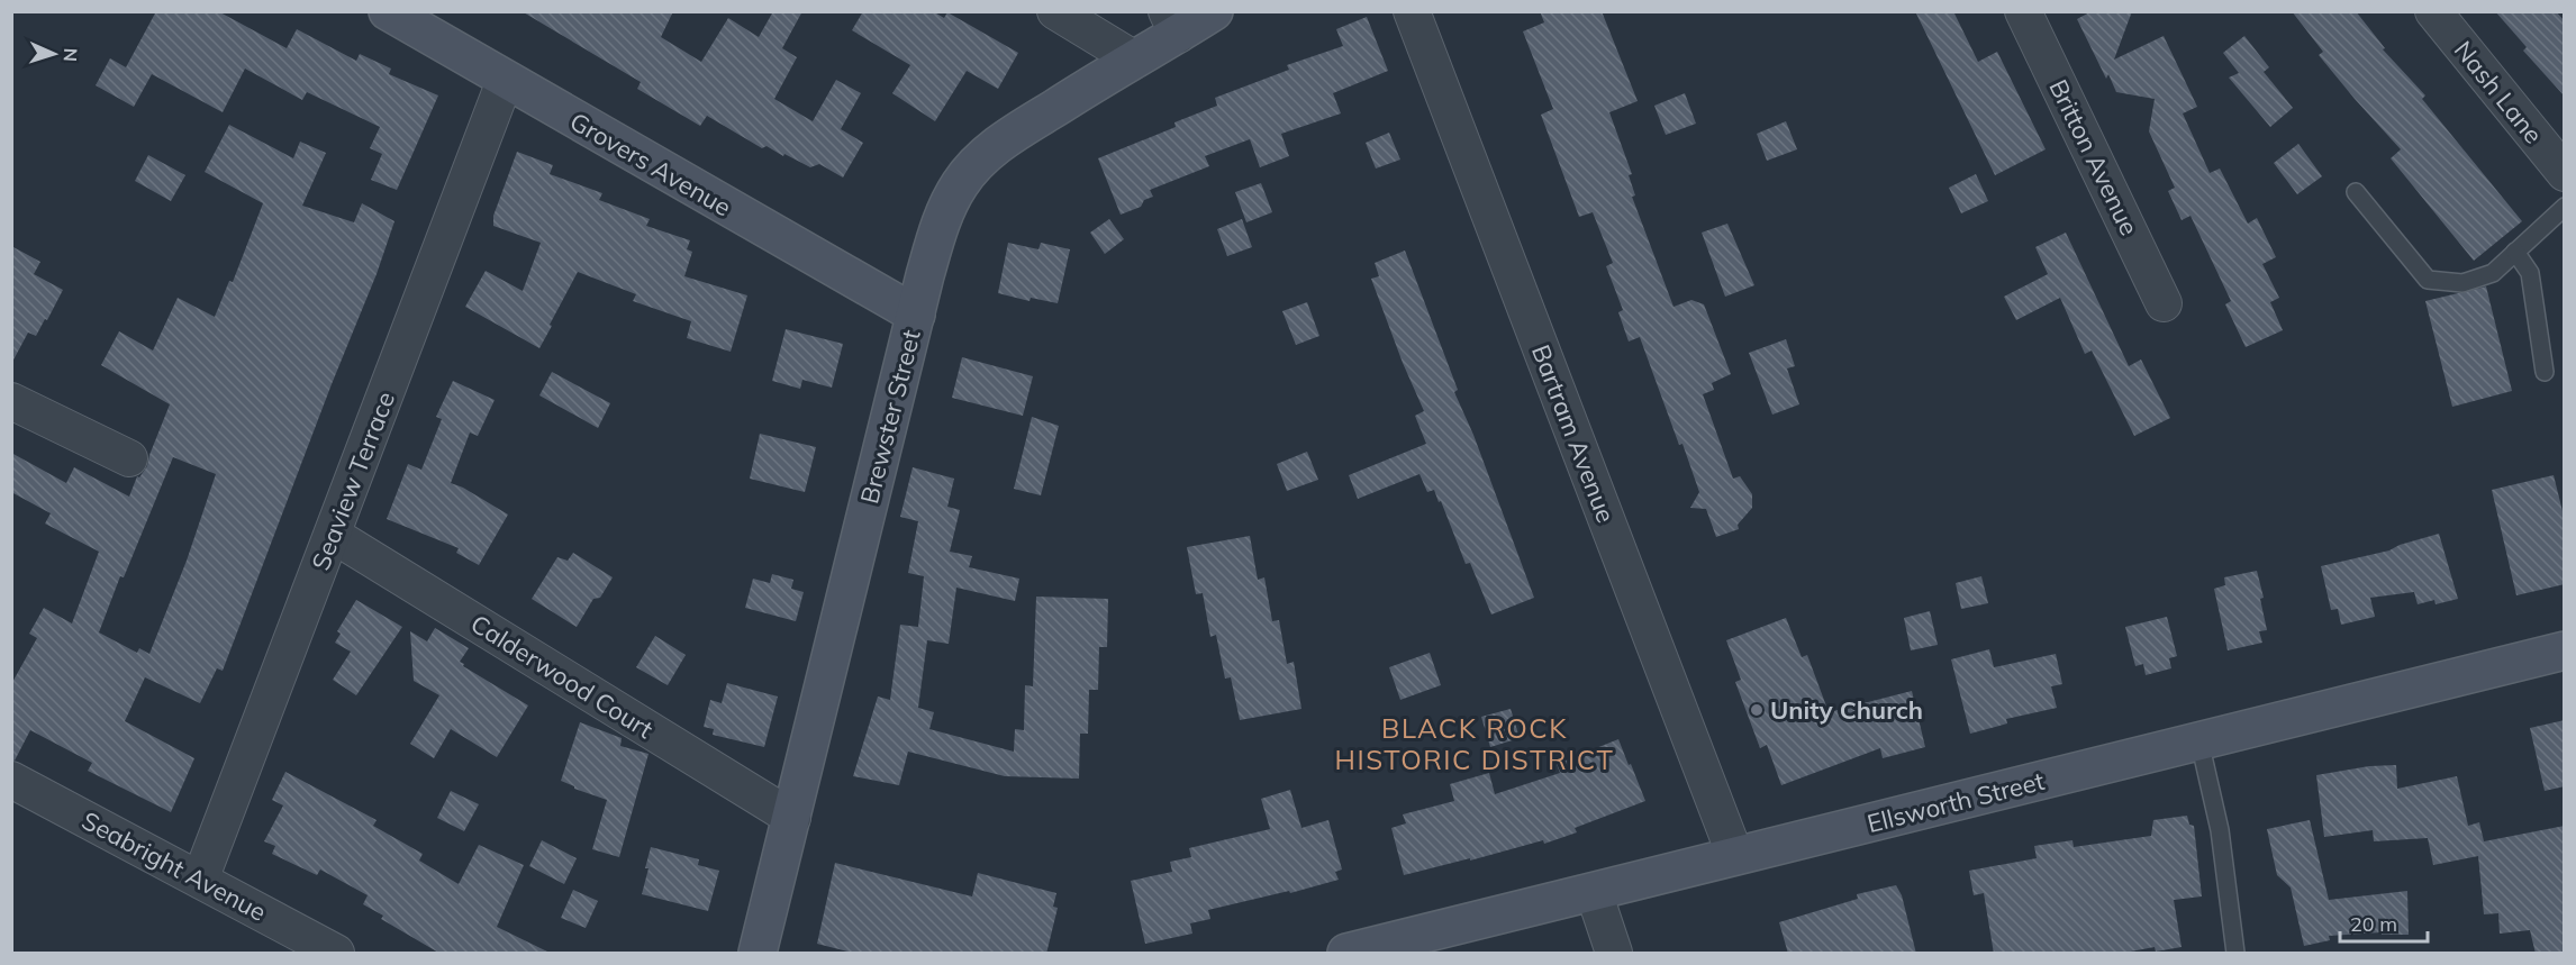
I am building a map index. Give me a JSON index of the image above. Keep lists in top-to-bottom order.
{
  "streets": {
    "street": [
      "Nash Lane",
      "Britton Avenue",
      "Grovers Avenue",
      "Brewster Street",
      "Bartram Avenue",
      "Seaview Terrace",
      "Calderwood Court",
      "Ellsworth Street",
      "Seabright Avenue"
    ]
  },
  "crossings": [
    ["Grovers Avenue", "Brewster Street"],
    ["Grovers Avenue", "Seaview Terrace"],
    ["Brewster Street", "Calderwood Court"],
    ["Bartram Avenue", "Ellsworth Street"],
    ["Seaview Terrace", "Calderwood Court"],
    ["Seaview Terrace", "Seabright Avenue"]
  ],
  "districts": ["BLACK ROCK HISTORIC DISTRICT"],
  "places": ["Unity Church"],
  "scale_bar": "20 m",
  "north": "right"
}
